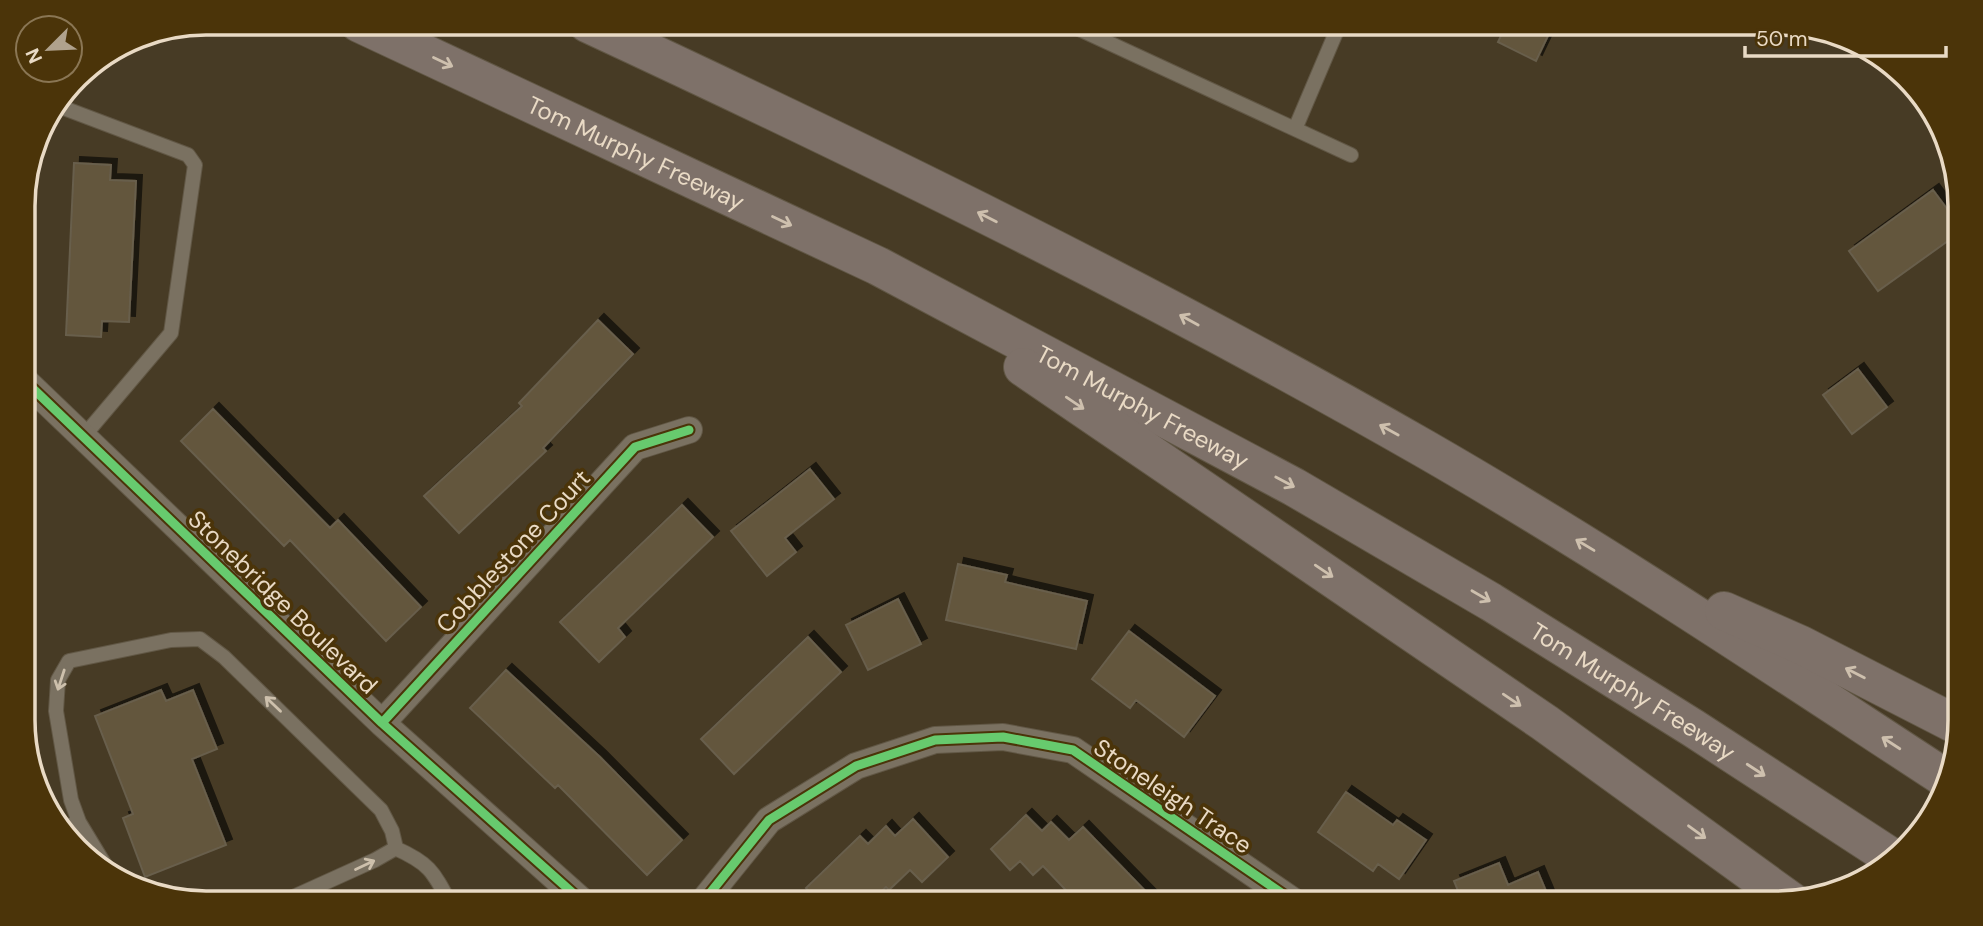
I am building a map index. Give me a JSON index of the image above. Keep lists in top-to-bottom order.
{
  "streets": {
    "highway": ["Tom Murphy Freeway"],
    "street": ["Cobblestone Court", "Stonebridge Boulevard", "Stoneleigh Trace"]
  },
  "crossings": [
    ["Cobblestone Court", "Stonebridge Boulevard"]
  ],
  "scale_bar": "50 m",
  "north": "bottom left"
}
